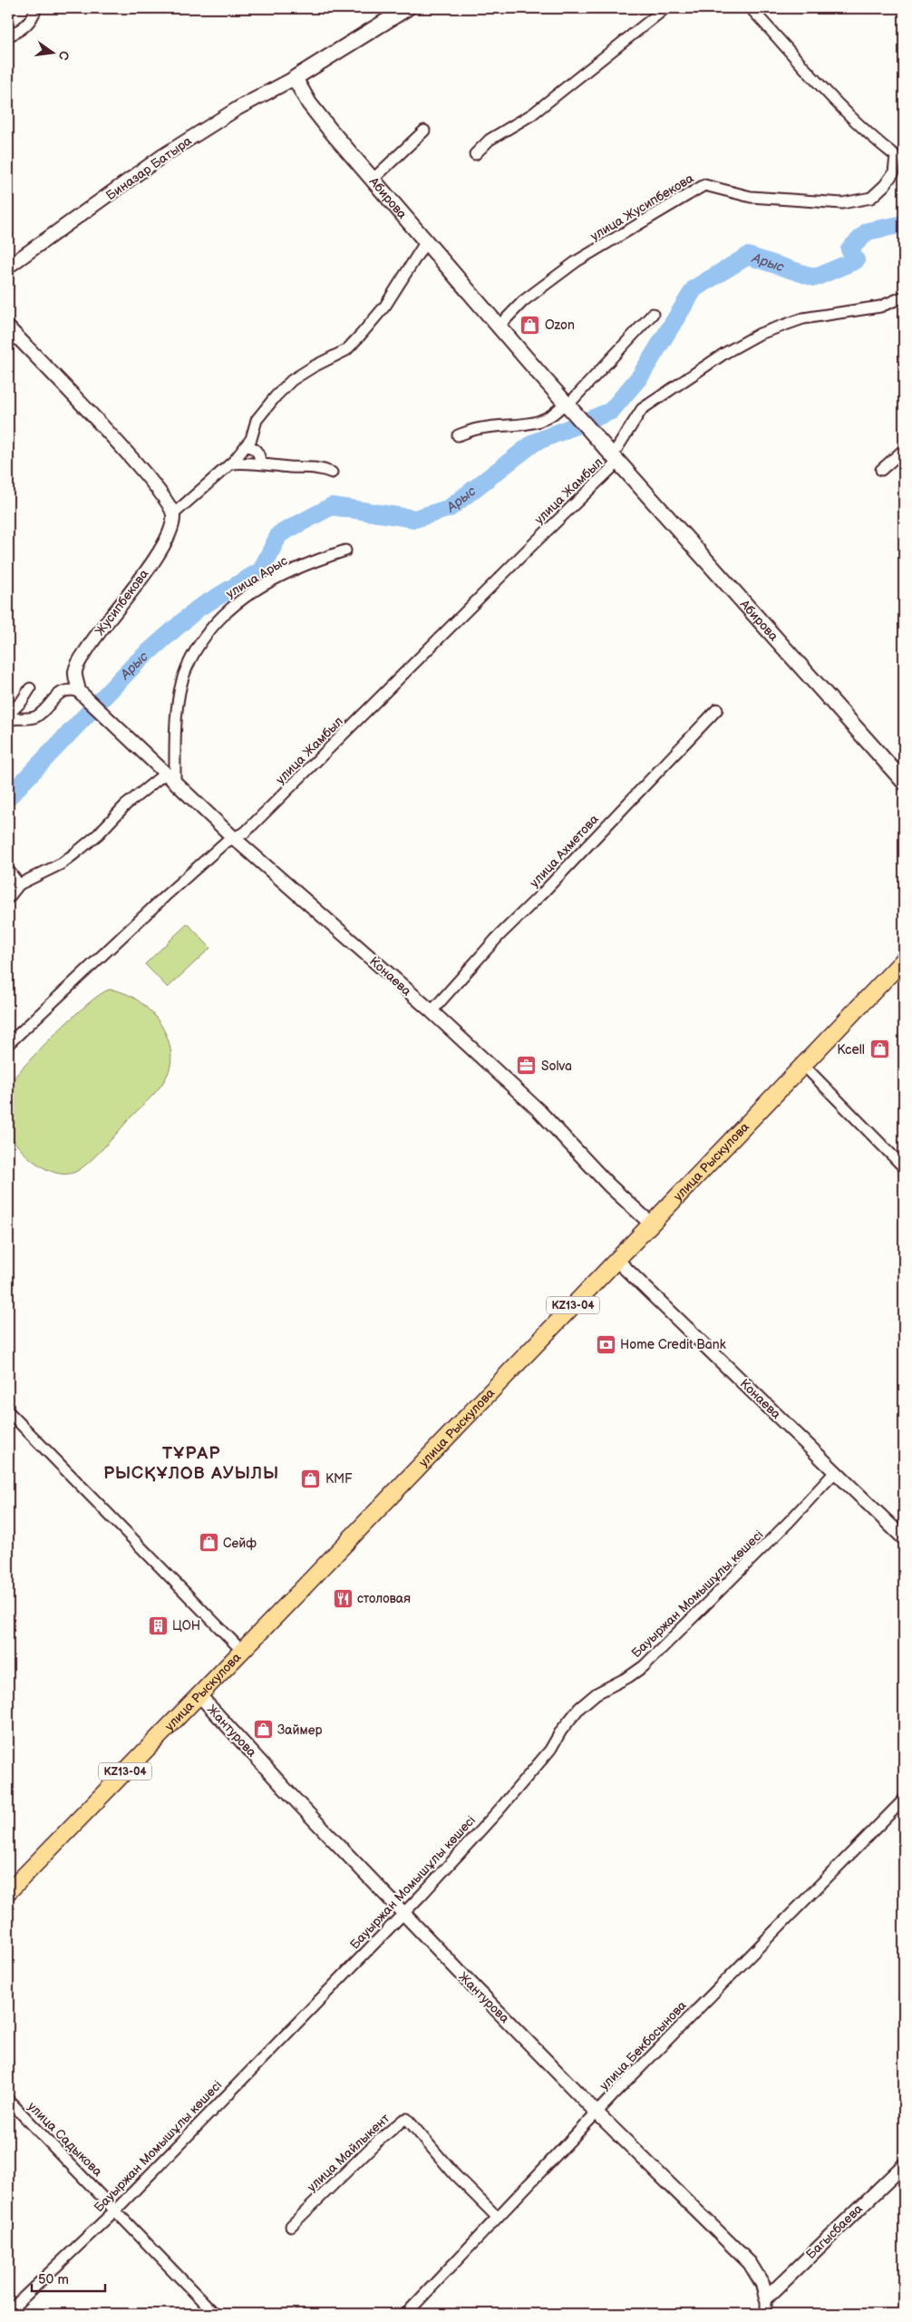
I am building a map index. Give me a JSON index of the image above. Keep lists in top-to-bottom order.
{
  "streets": {
    "main road": ["Абирова", "улица Рыскулова", "KZ13-04"],
    "street": [
      "Биназар Батыра",
      "улица Жусипбекова",
      "улица Жамбыл",
      "улица Арыс",
      "Жусипбекова",
      "улица Ахметова",
      "Конаева",
      "Бауыржан Момышұлы көшесі",
      "Жантурова",
      "улица Бекбосынова",
      "улица Садыкова",
      "улица Майлыкент",
      "Багысбаева"
    ]
  },
  "crossings": [
    ["Биназар Батыра", "Абирова"],
    ["Абирова", "улица Жусипбекова"],
    ["Абирова", "улица Жамбыл"],
    ["улица Жамбыл", "Конаева"],
    ["улица Арыс", "Конаева"],
    ["Жусипбекова", "Конаева"],
    ["улица Ахметова", "Конаева"],
    ["Конаева", "улица Рыскулова"],
    ["Конаева", "Бауыржан Момышұлы көшесі"],
    ["улица Рыскулова", "Жантурова"],
    ["Бауыржан Момышұлы көшесі", "Жантурова"],
    ["Бауыржан Момышұлы көшесі", "улица Садыкова"],
    ["Жантурова", "улица Бекбосынова"],
    ["Жантурова", "Багысбаева"],
    ["улица Бекбосынова", "улица Майлыкент"]
  ],
  "districts": ["ТҰРАР РЫСҚҰЛОВ АУЫЛЫ"],
  "water": ["Арыс"],
  "places": {
    "shop": [
      "Ozon",
      "Kcell",
      "KMF",
      "Сейф",
      "Займер"
    ],
    "office": ["Solva"],
    "bank": ["Home Credit Bank"],
    "restaurant": ["столовая"],
    "building": ["ЦОН"]
  },
  "scale_bar": "50 m",
  "north": "right"
}
